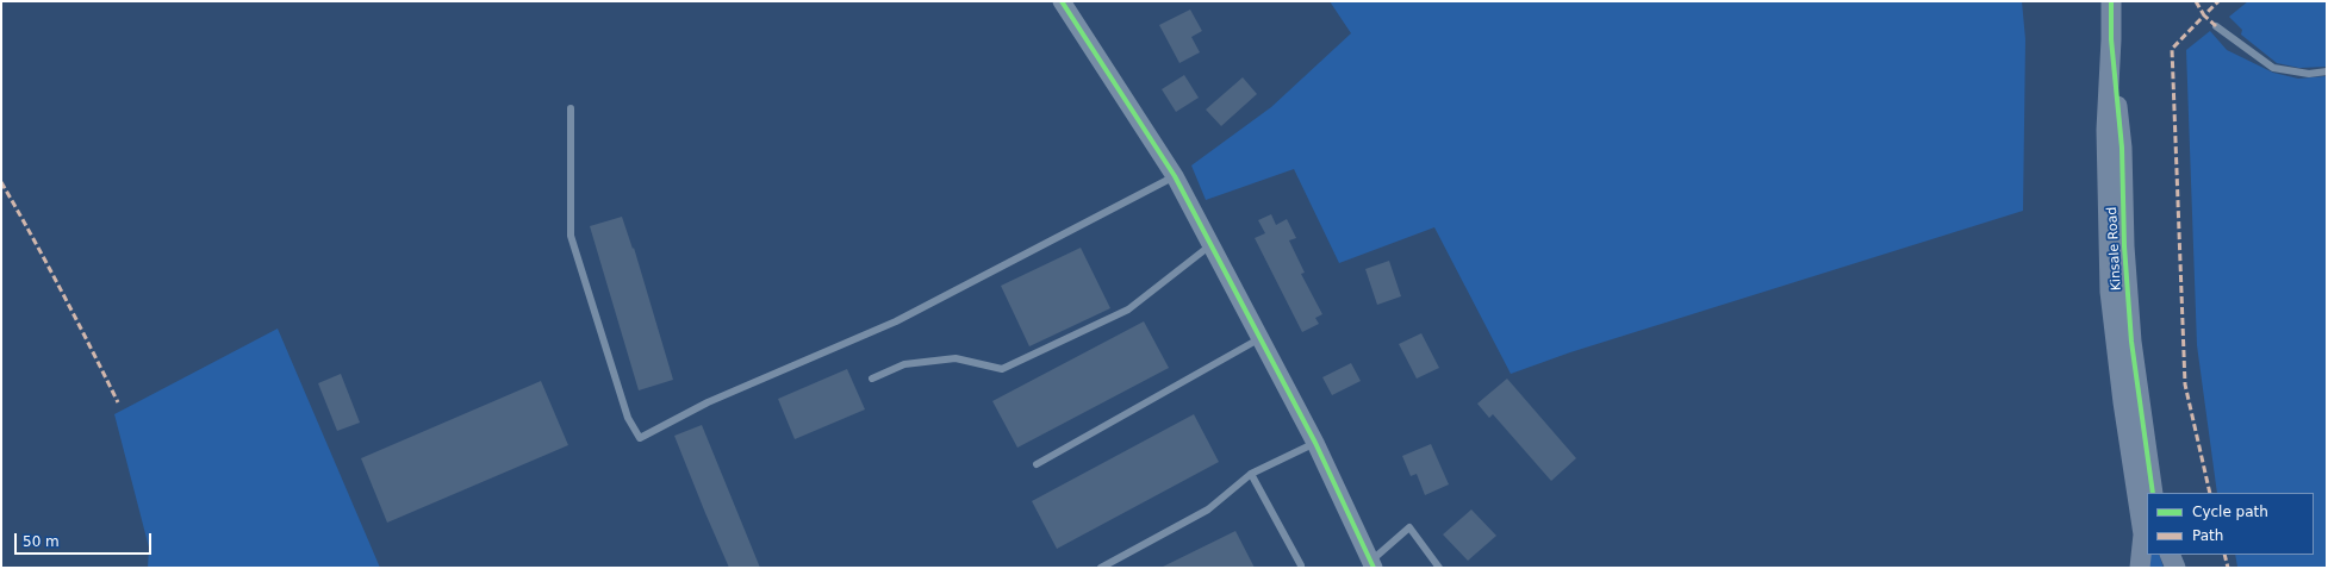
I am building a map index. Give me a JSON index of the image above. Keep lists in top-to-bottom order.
{
  "streets": {
    "main road": ["Kinsale Road"]
  },
  "legend": ["Cycle path", "Path"],
  "scale_bar": "50 m"
}
